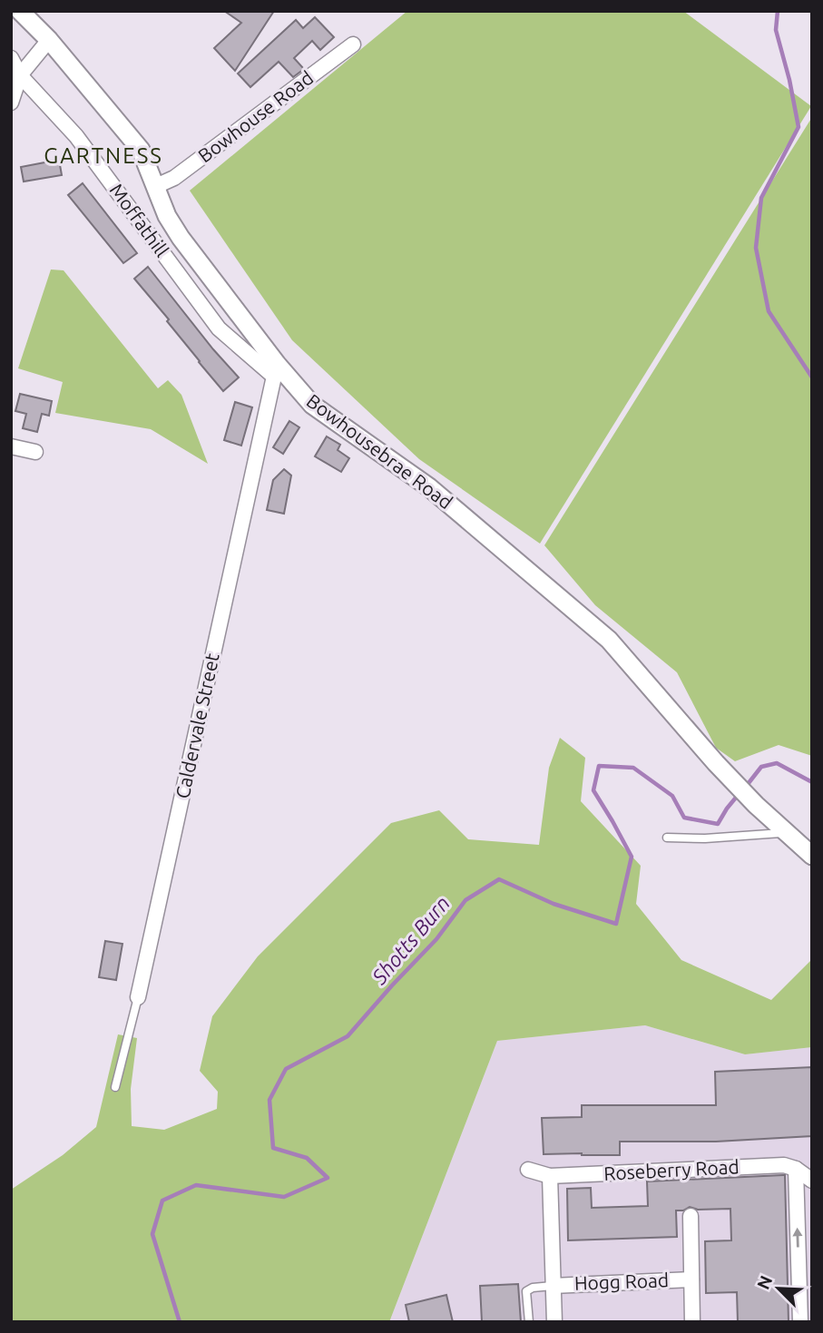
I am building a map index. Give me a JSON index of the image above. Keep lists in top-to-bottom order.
{
  "streets": {
    "street": [
      "Bowhouse Road",
      "Moffathill",
      "Bowhousebrae Road",
      "Caldervale Street",
      "Roseberry Road",
      "Hogg Road"
    ]
  },
  "crossings": [
    ["Bowhouse Road", "Bowhousebrae Road"],
    ["Moffathill", "Bowhousebrae Road"],
    ["Moffathill", "Caldervale Street"],
    ["Bowhousebrae Road", "Caldervale Street"]
  ],
  "districts": ["GARTNESS"],
  "water": ["Shotts Burn"],
  "north": "top left"
}
